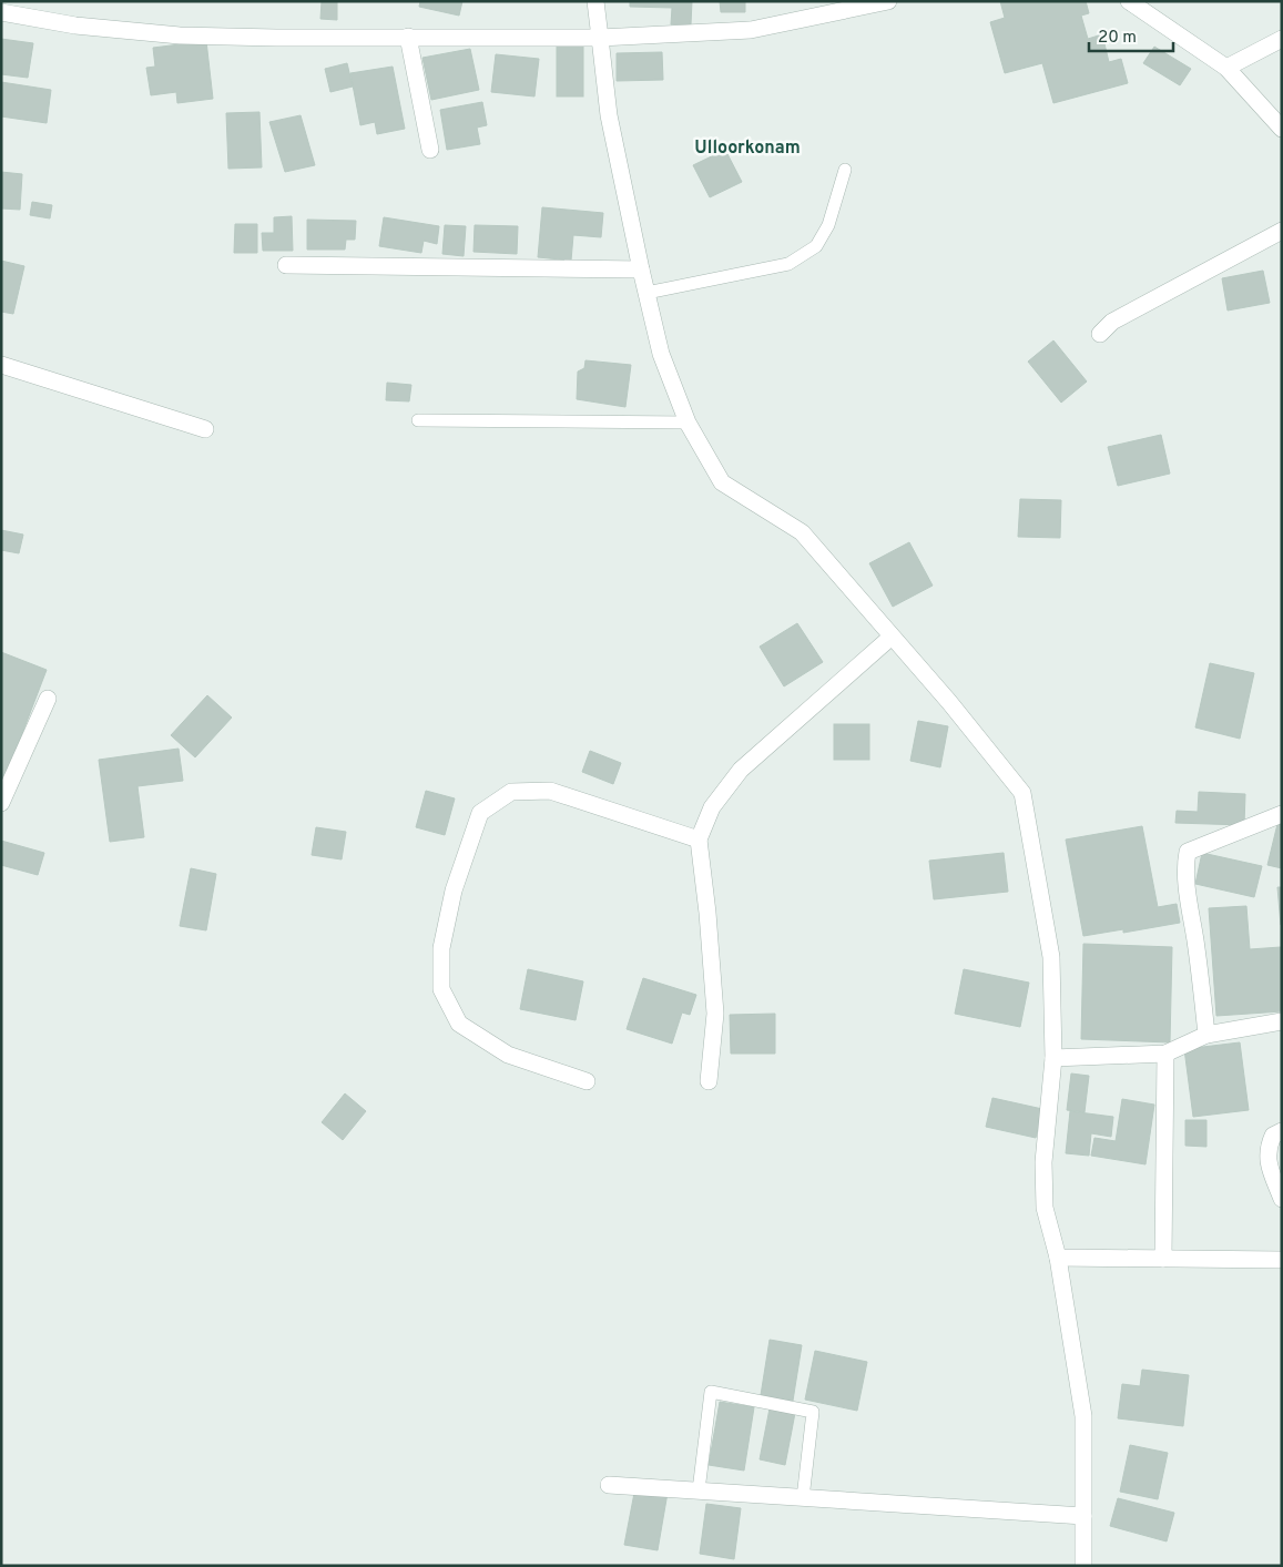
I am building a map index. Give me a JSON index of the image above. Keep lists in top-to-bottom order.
{
  "districts": ["Ulloorkonam"],
  "scale_bar": "20 m"
}
